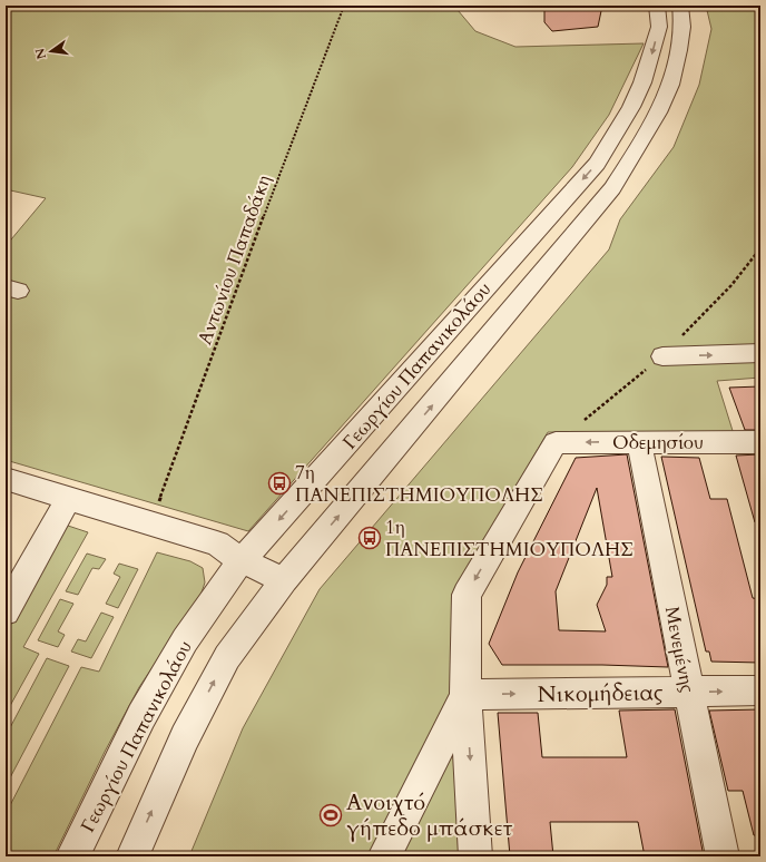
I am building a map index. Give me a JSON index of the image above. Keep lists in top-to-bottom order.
{
  "streets": {
    "street": [
      "Γεωργίου Παπανικολάου",
      "Οδεμησίου",
      "Μενεμένης",
      "Νικομήδειας"
    ],
    "path": ["Αντωνίου Παπαδάκη"]
  },
  "crossings": [
    ["Οδεμησίου", "Μενεμένης"],
    ["Οδεμησίου", "Νικομήδειας"],
    ["Μενεμένης", "Νικομήδειας"]
  ],
  "one_way": ["Οδεμησίου", "Νικομήδειας"],
  "places": {
    "bus stop": ["7η ΠΑΝΕΠΙΣΤΗΜΙΟΥΠΟΛΗΣ", "1η ΠΑΝΕΠΙΣΤΗΜΙΟΥΠΟΛΗΣ"],
    "sports": ["Ανοιχτό γήπεδο μπάσκετ"]
  },
  "north": "left"
}
